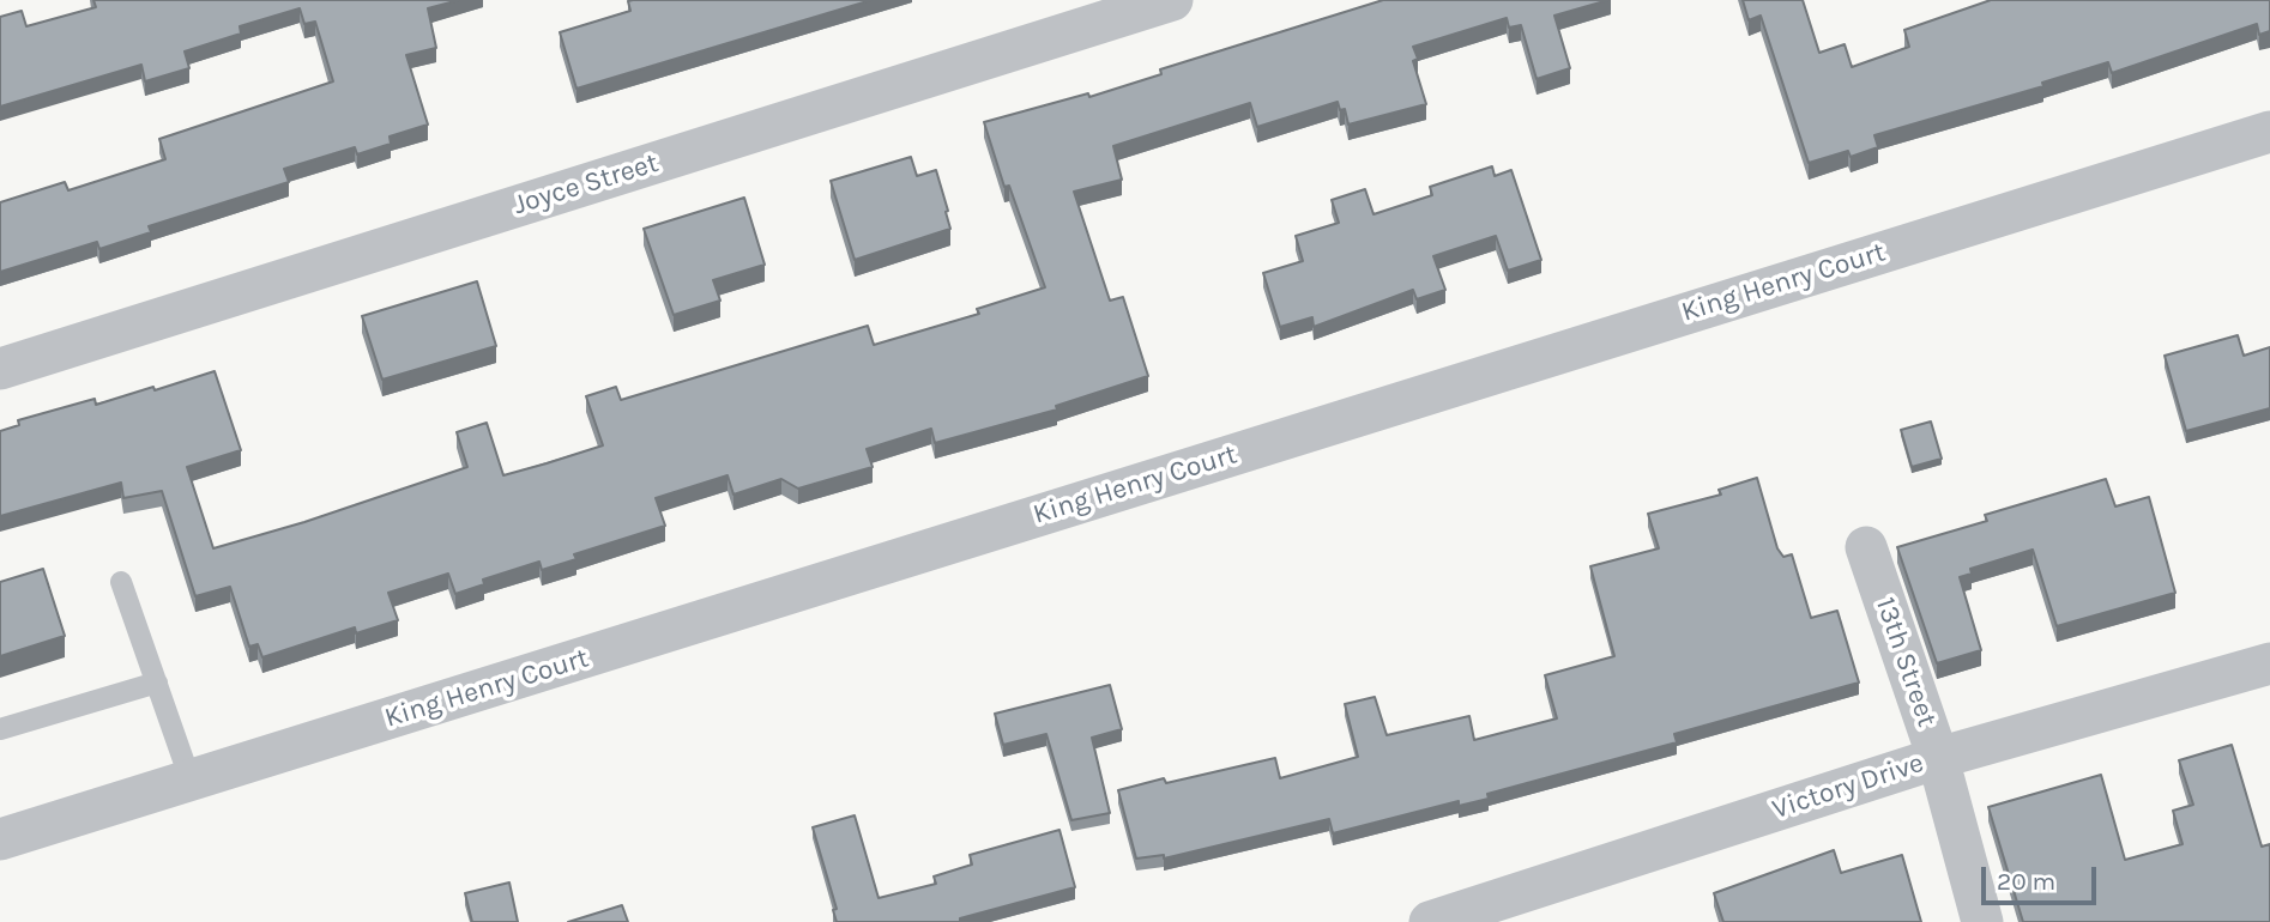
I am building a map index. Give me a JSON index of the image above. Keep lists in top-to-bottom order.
{
  "streets": {
    "street": [
      "Joyce Street",
      "King Henry Court",
      "13th Street",
      "Victory Drive"
    ]
  },
  "crossings": [
    ["13th Street", "Victory Drive"]
  ],
  "scale_bar": "20 m"
}
